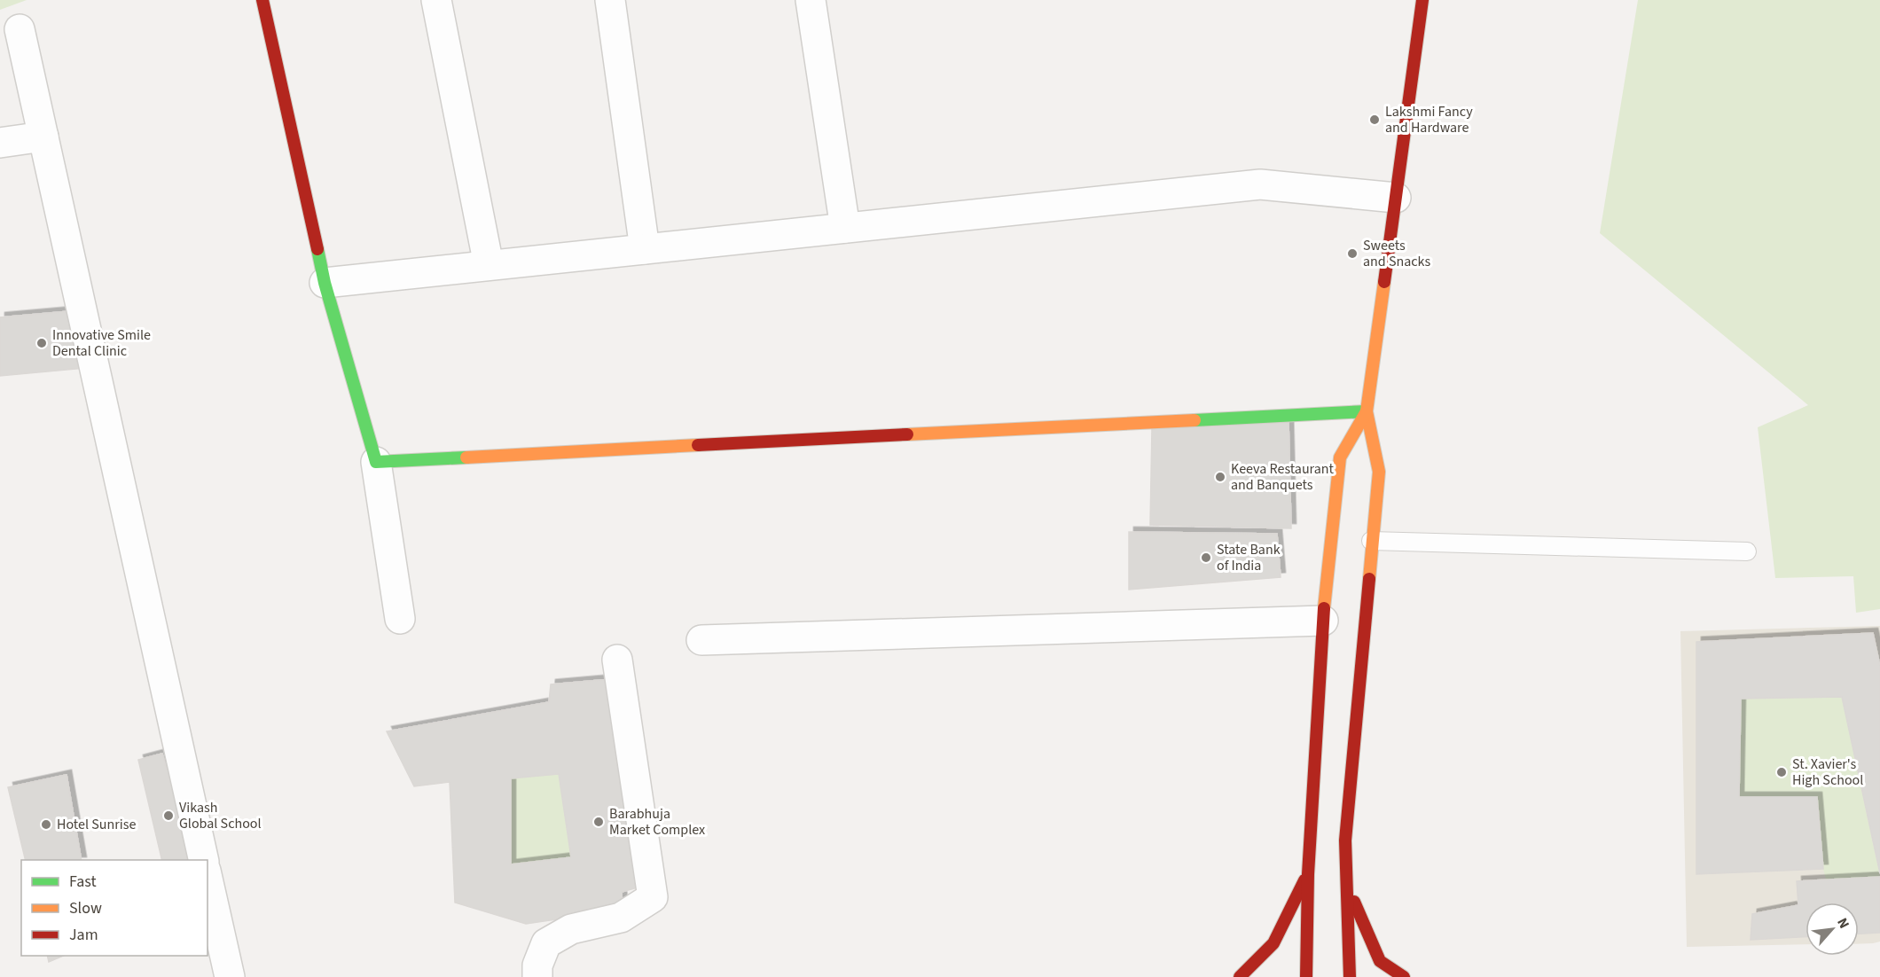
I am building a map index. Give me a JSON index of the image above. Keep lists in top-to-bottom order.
{
  "places": [
    "Lakshmi Fancy and Hardware",
    "Sweets and Snacks",
    "Innovative Smile Dental Clinic",
    "Keeva Restaurant and Banquets",
    "State Bank of India",
    "St. Xavier's High School",
    "Vikash Global School",
    "Barabhuja Market Complex",
    "Hotel Sunrise"
  ],
  "legend": ["Fast", "Slow", "Jam"],
  "north": "top right"
}
